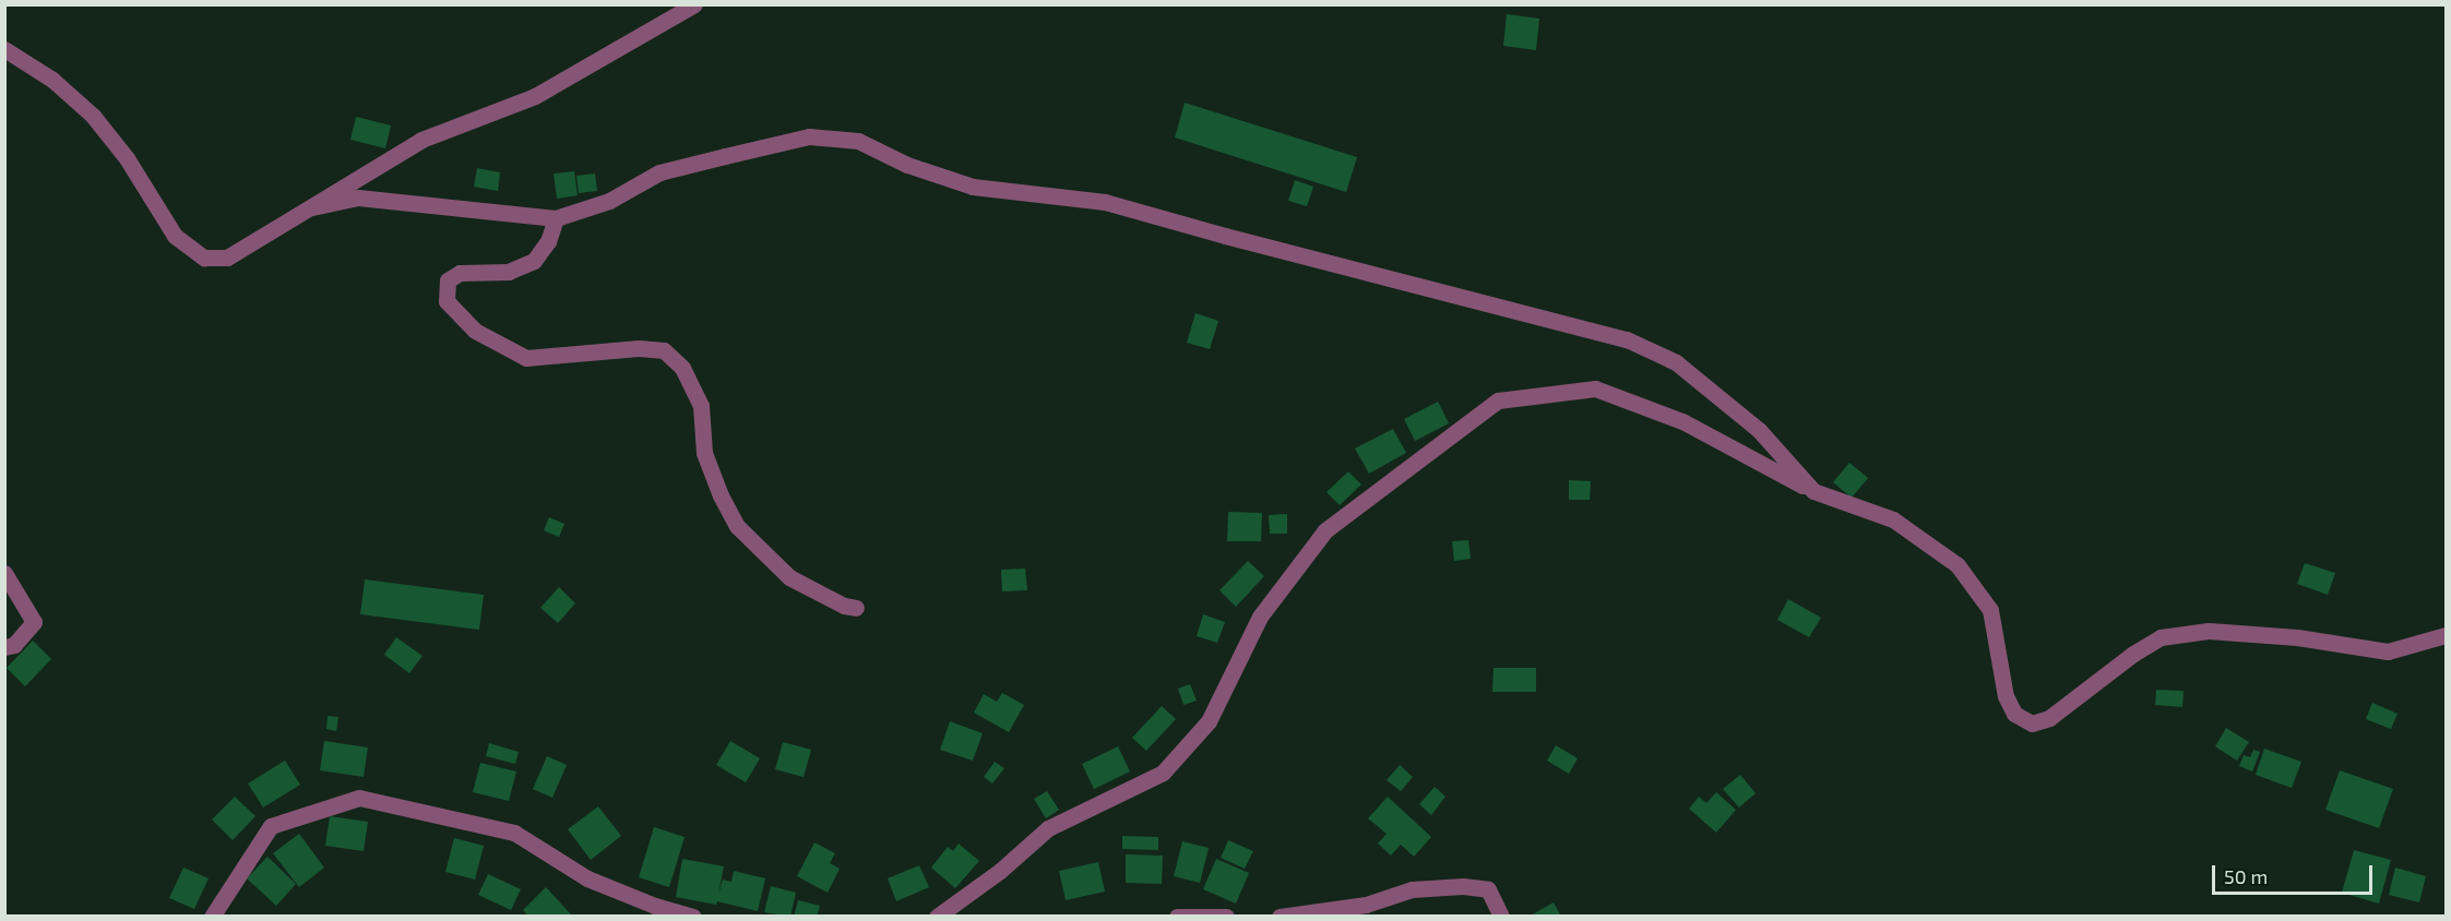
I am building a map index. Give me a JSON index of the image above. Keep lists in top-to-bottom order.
{
  "scale_bar": "50 m"
}
